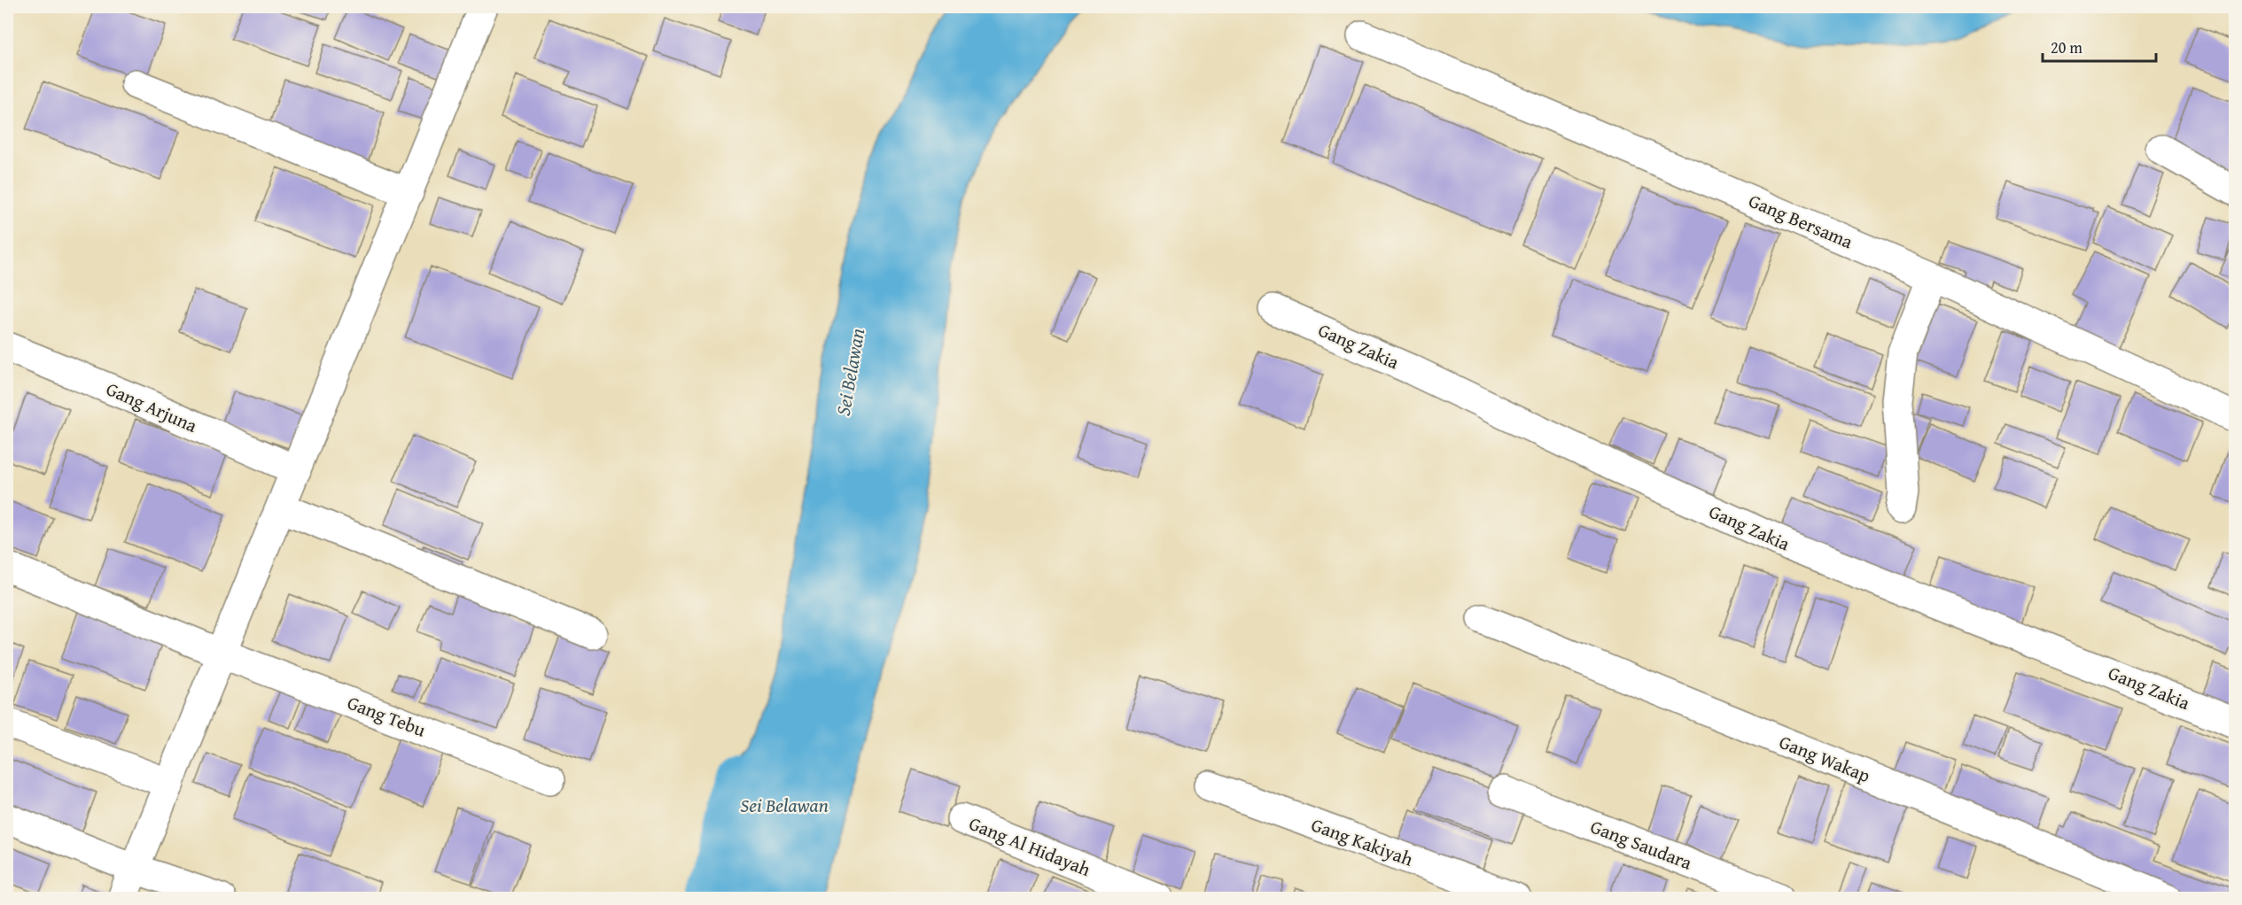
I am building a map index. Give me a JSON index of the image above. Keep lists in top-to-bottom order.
{
  "streets": {
    "street": [
      "Gang Bersama",
      "Gang Zakia",
      "Gang Arjuna",
      "Gang Tebu",
      "Gang Wakap",
      "Gang Kakiyah",
      "Gang Saudara",
      "Gang Al Hidayah"
    ]
  },
  "water": ["Sei Belawan"],
  "scale_bar": "20 m"
}
